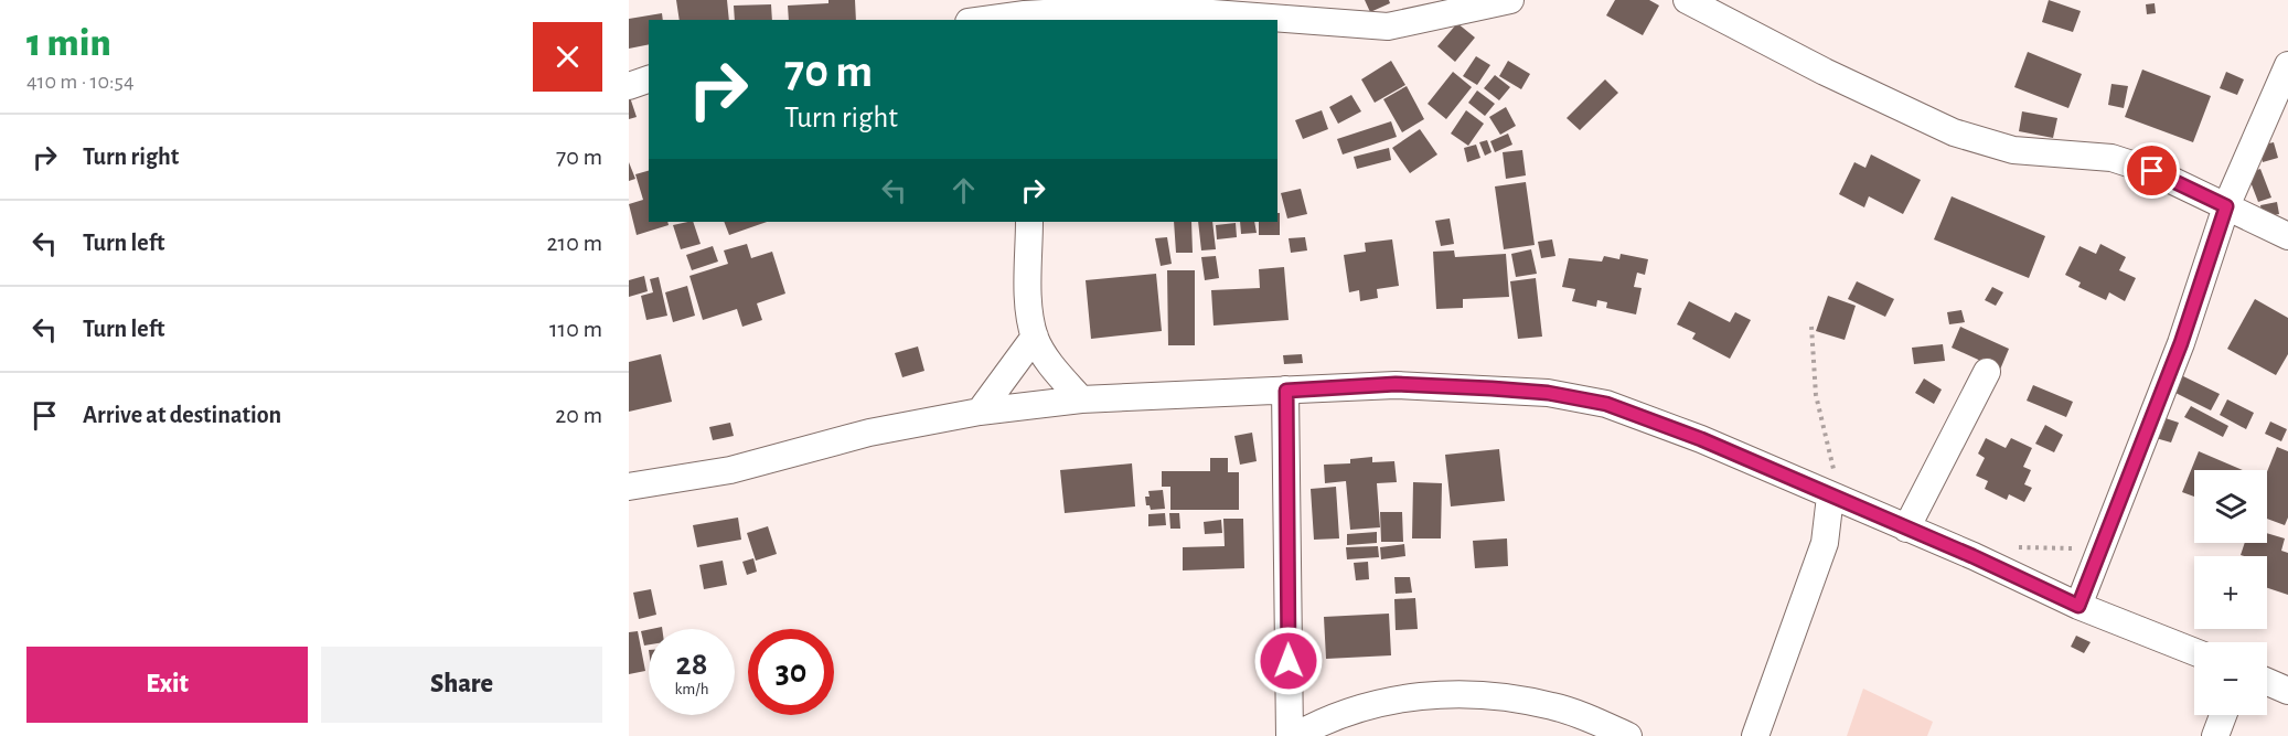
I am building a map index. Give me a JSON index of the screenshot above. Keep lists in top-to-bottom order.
{
  "page": {
    "heading": ["1 min", "410 m · 10:54"],
    "turn": ["70 m", "Turn right"],
    "list": [
      {
        "name": "Turn right",
        "value": "70 m"
      },
      {
        "name": "Turn left",
        "value": "210 m"
      },
      {
        "name": "Turn left",
        "value": "110 m"
      },
      {
        "name": "Arrive at destination",
        "value": "20 m"
      }
    ],
    "map_buttons": ["+", "−"],
    "speed": "28 km/h",
    "limit": "30",
    "buttons": ["Exit", "Share"]
  }
}
